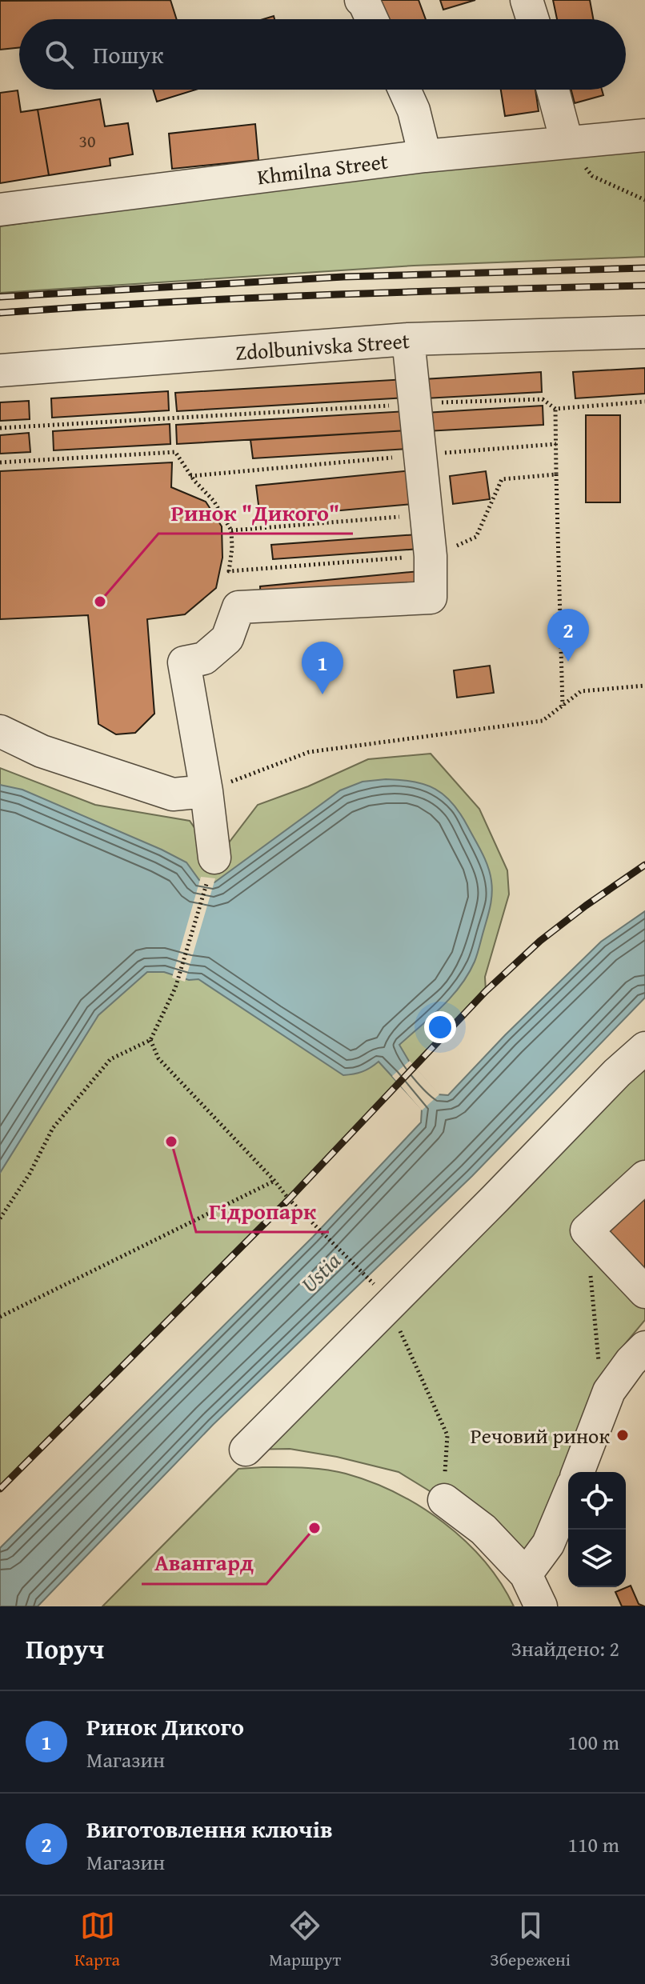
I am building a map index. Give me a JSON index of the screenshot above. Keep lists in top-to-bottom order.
{
  "streets": {
    "street": ["Khmilna Street", "Zdolbunivska Street"]
  },
  "water": ["Ustia"],
  "places": [
    "Ринок \"Дикого\"",
    "Гідропарк",
    "Речовий ринок",
    "Авангард"
  ],
  "house_numbers": ["30"],
  "page": {
    "search": "Пошук",
    "pins": ["2", "1"],
    "heading": ["Поруч", "Знайдено: 2"],
    "list": [
      {
        "mark": "1",
        "name": "Ринок Дикого",
        "note": "Магазин",
        "value": "100 m"
      },
      {
        "mark": "2",
        "name": "Виготовлення ключів",
        "note": "Магазин",
        "value": "110 m"
      }
    ],
    "nav": ["Карта", "Маршрут", "Збережені"]
  }
}
